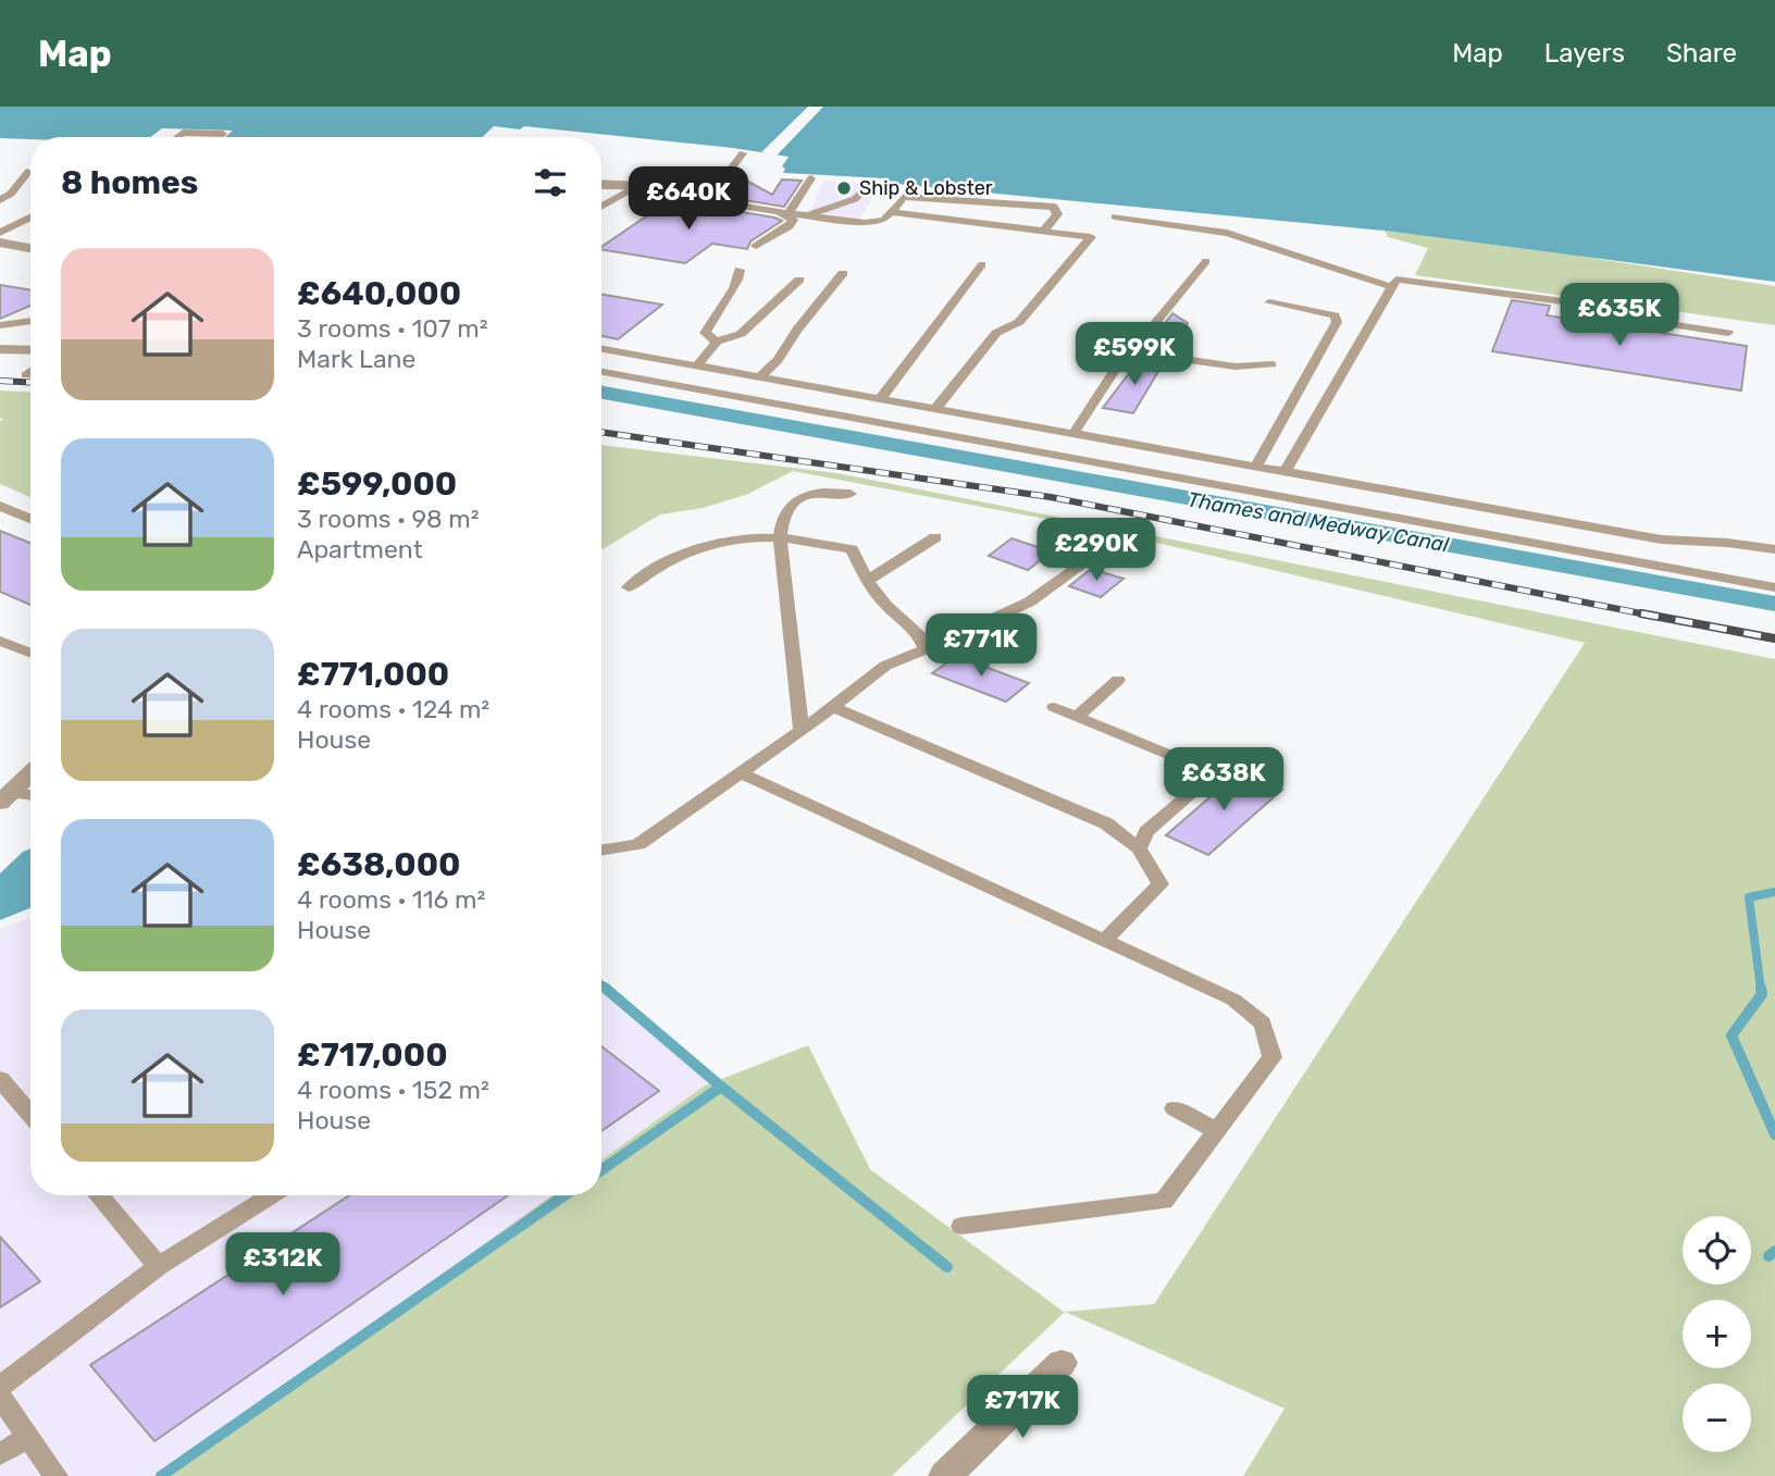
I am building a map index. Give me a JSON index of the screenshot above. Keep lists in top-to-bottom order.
{
  "water": ["Thames and Medway Canal"],
  "places": ["Ship & Lobster"],
  "page": {
    "header": "Map",
    "nav": ["Map", "Layers", "Share"],
    "heading": "8 homes",
    "price": [
      "£640K",
      "£635K",
      "£599K",
      "£290K",
      "£771K",
      "£638K",
      "£312K",
      "£717K"
    ],
    "list": [
      {
        "name": "£640,000",
        "note": "3 rooms · 107 m² · Mark Lane"
      },
      {
        "name": "£599,000",
        "note": "3 rooms · 98 m² · Apartment"
      },
      {
        "name": "£771,000",
        "note": "4 rooms · 124 m² · House"
      },
      {
        "name": "£638,000",
        "note": "4 rooms · 116 m² · House"
      },
      {
        "name": "£717,000",
        "note": "4 rooms · 152 m² · House"
      }
    ],
    "map_buttons": ["+", "−"]
  }
}
